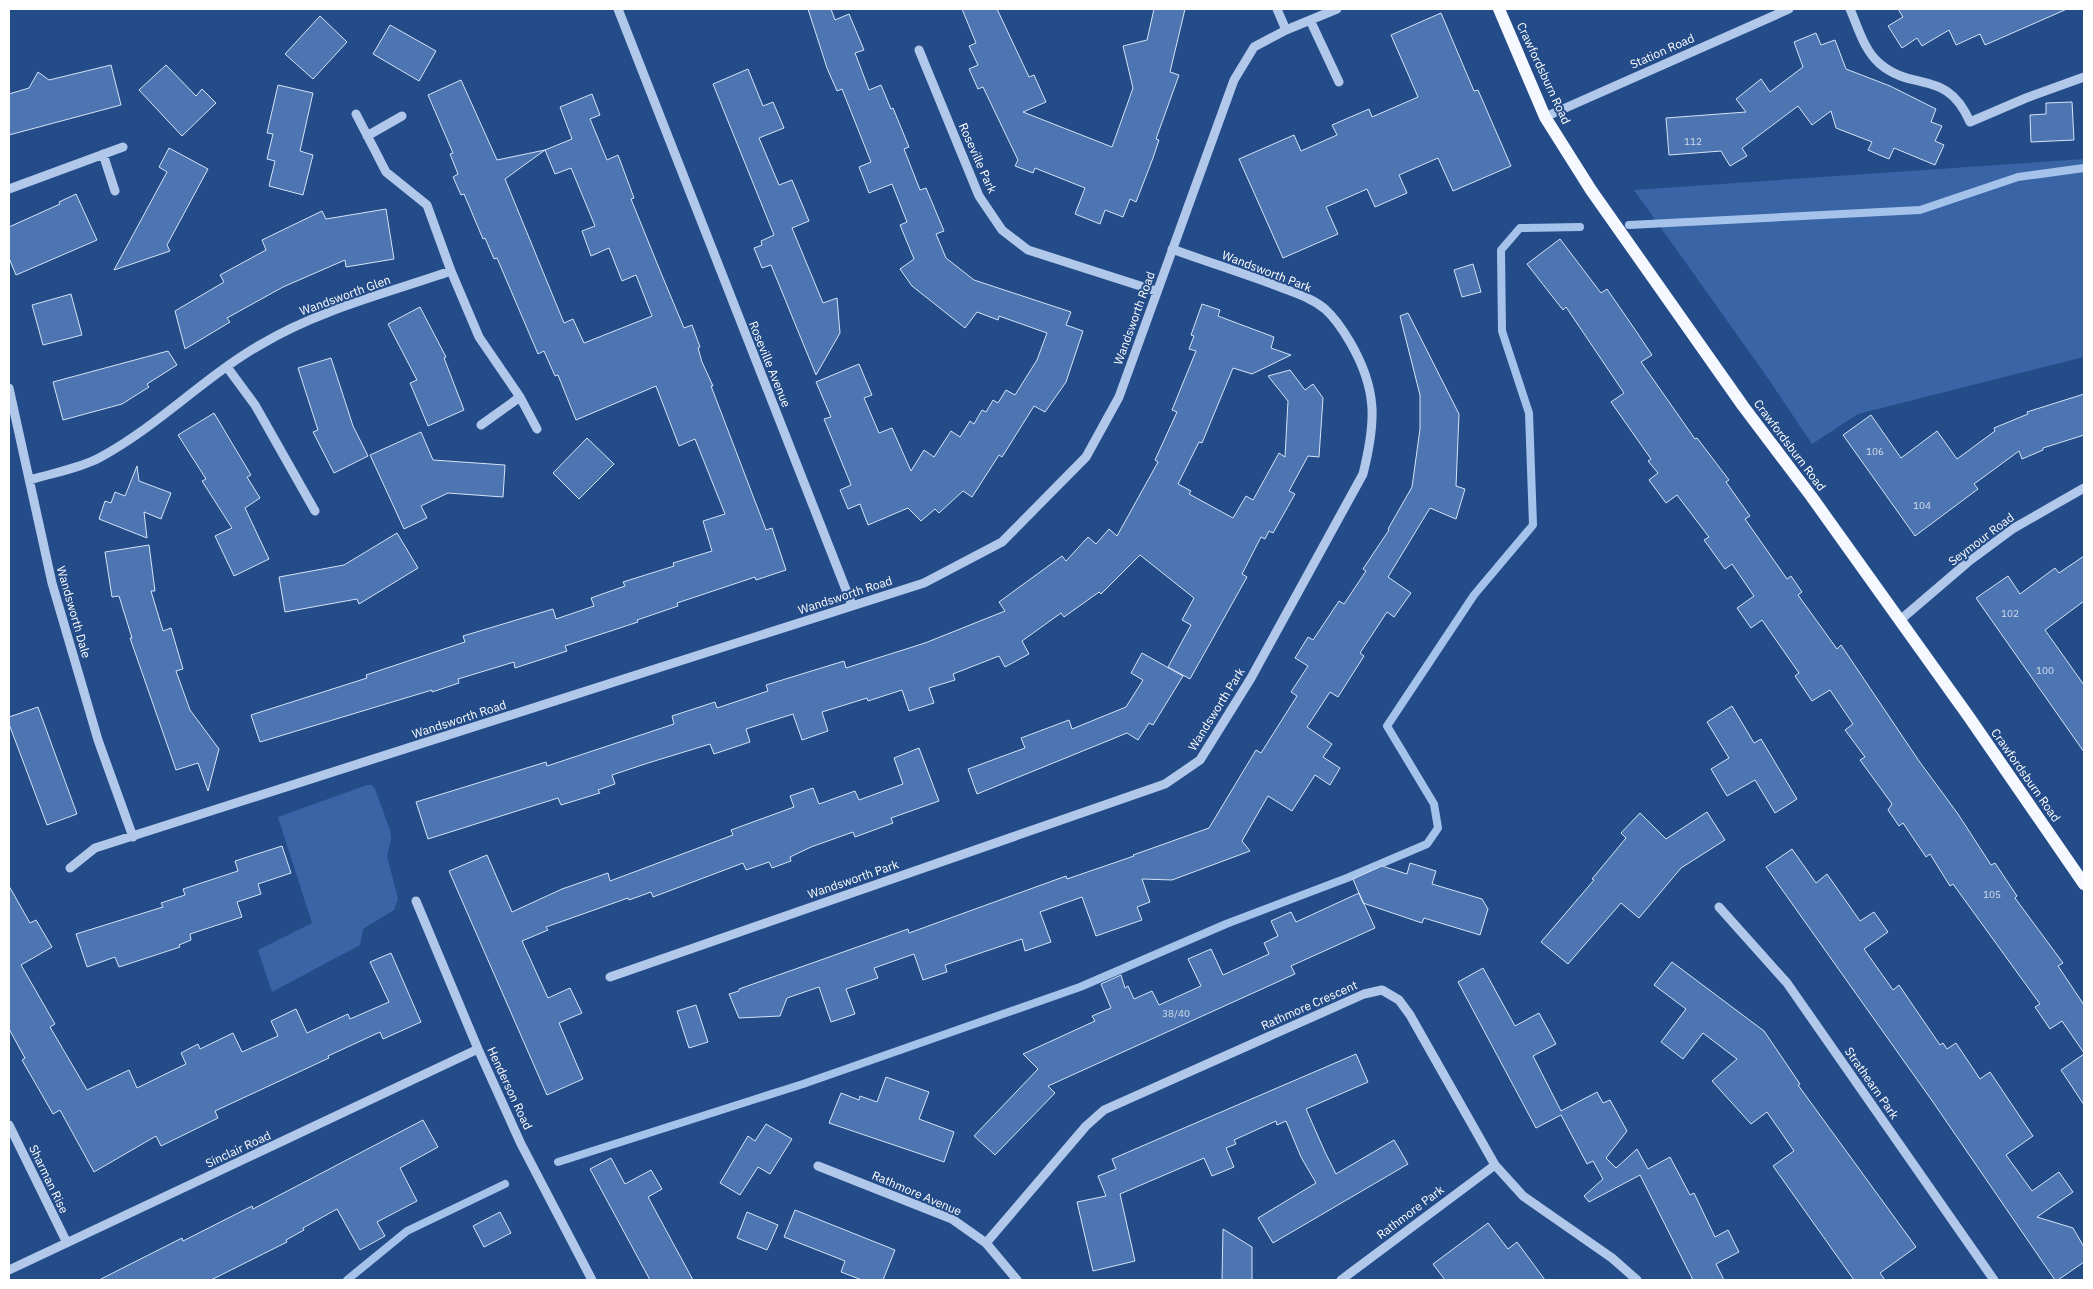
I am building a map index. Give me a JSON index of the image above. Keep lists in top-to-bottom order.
{
  "streets": {
    "main road": ["Crawfordsburn Road"],
    "street": [
      "Station Road",
      "Roseville Park",
      "Wandsworth Park",
      "Wandsworth Glen",
      "Wandsworth Road",
      "Roseville Avenue",
      "Seymour Road",
      "Wandsworth Dale",
      "Rathmore Crescent",
      "Strathearn Park",
      "Henderson Road",
      "Sinclair Road",
      "Sharman Rise",
      "Rathmore Avenue",
      "Rathmore Park"
    ]
  },
  "crossings": [
    ["Station Road", "Crawfordsburn Road"],
    ["Crawfordsburn Road", "Seymour Road"],
    ["Roseville Park", "Wandsworth Road"],
    ["Wandsworth Park", "Wandsworth Road"],
    ["Wandsworth Glen", "Wandsworth Dale"],
    ["Wandsworth Road", "Roseville Avenue"],
    ["Wandsworth Road", "Wandsworth Dale"],
    ["Rathmore Crescent", "Rathmore Avenue"],
    ["Rathmore Crescent", "Rathmore Park"],
    ["Henderson Road", "Sinclair Road"],
    ["Sinclair Road", "Sharman Rise"]
  ],
  "house_numbers": [
    "112",
    "106",
    "104",
    "102",
    "100",
    "105",
    "38/40"
  ]
}
